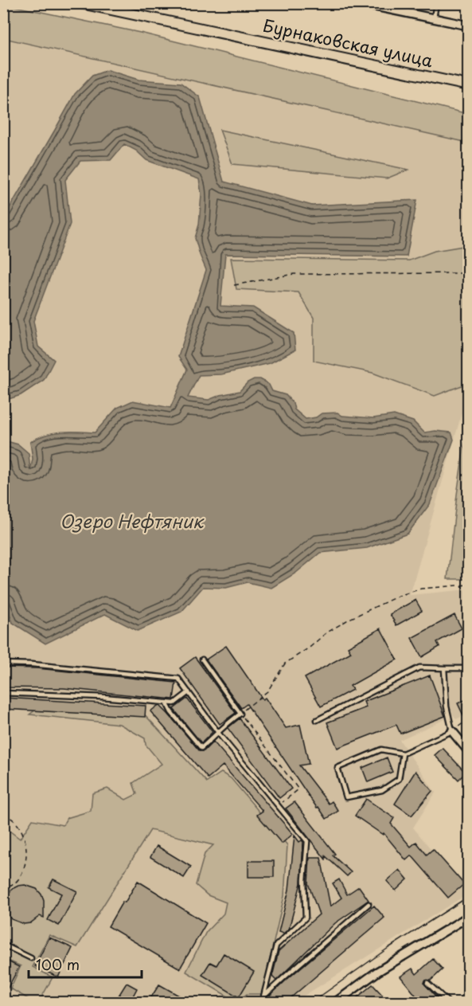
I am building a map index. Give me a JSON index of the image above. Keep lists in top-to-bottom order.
{
  "streets": {
    "main road": ["Бурнаковская улица"]
  },
  "water": ["Озеро Нефтяник"],
  "scale_bar": "100 m"
}
